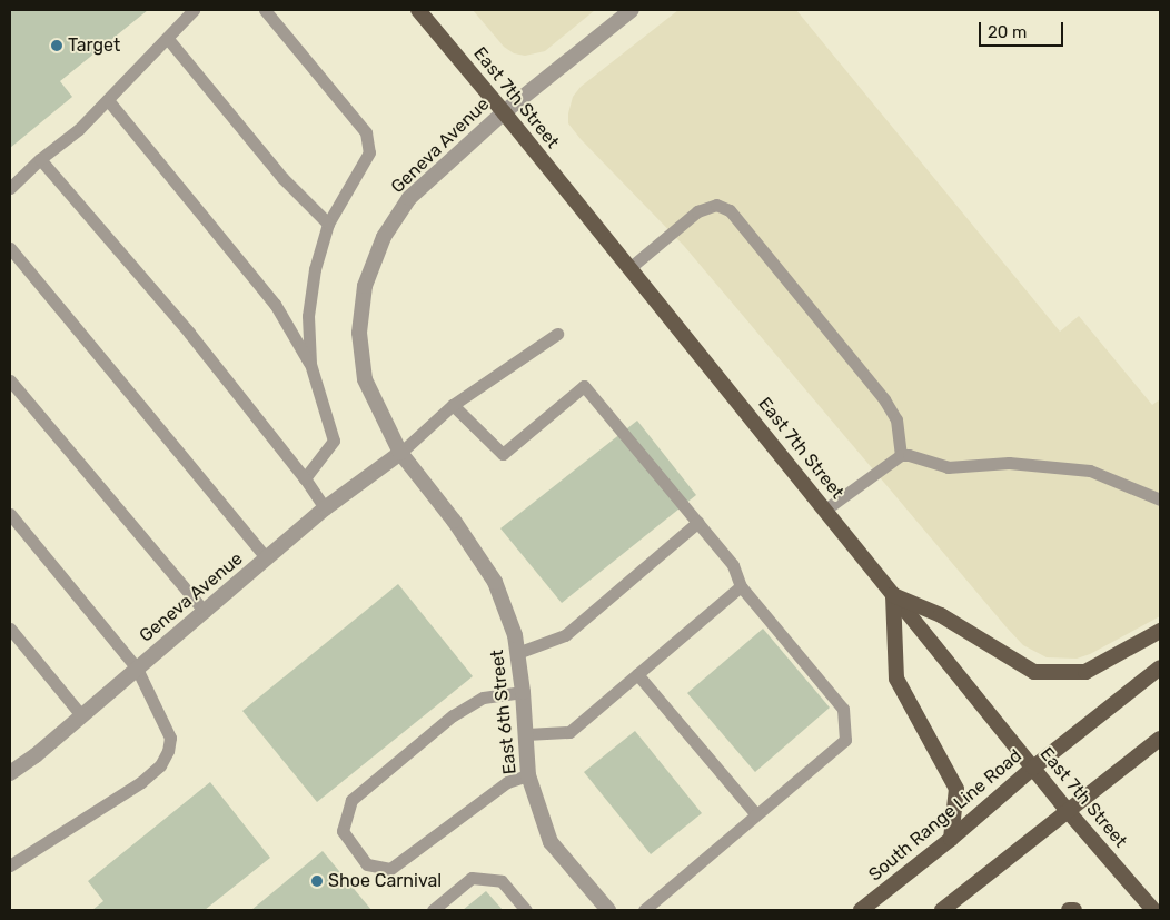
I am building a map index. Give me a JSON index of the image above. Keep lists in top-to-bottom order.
{
  "streets": {
    "main road": ["East 7th Street", "South Range Line Road"],
    "street": ["Geneva Avenue", "East 6th Street"]
  },
  "crossings": [
    ["East 7th Street", "Geneva Avenue"],
    ["East 7th Street", "South Range Line Road"],
    ["Geneva Avenue", "East 6th Street"]
  ],
  "places": ["Target", "Shoe Carnival"],
  "scale_bar": "20 m"
}
